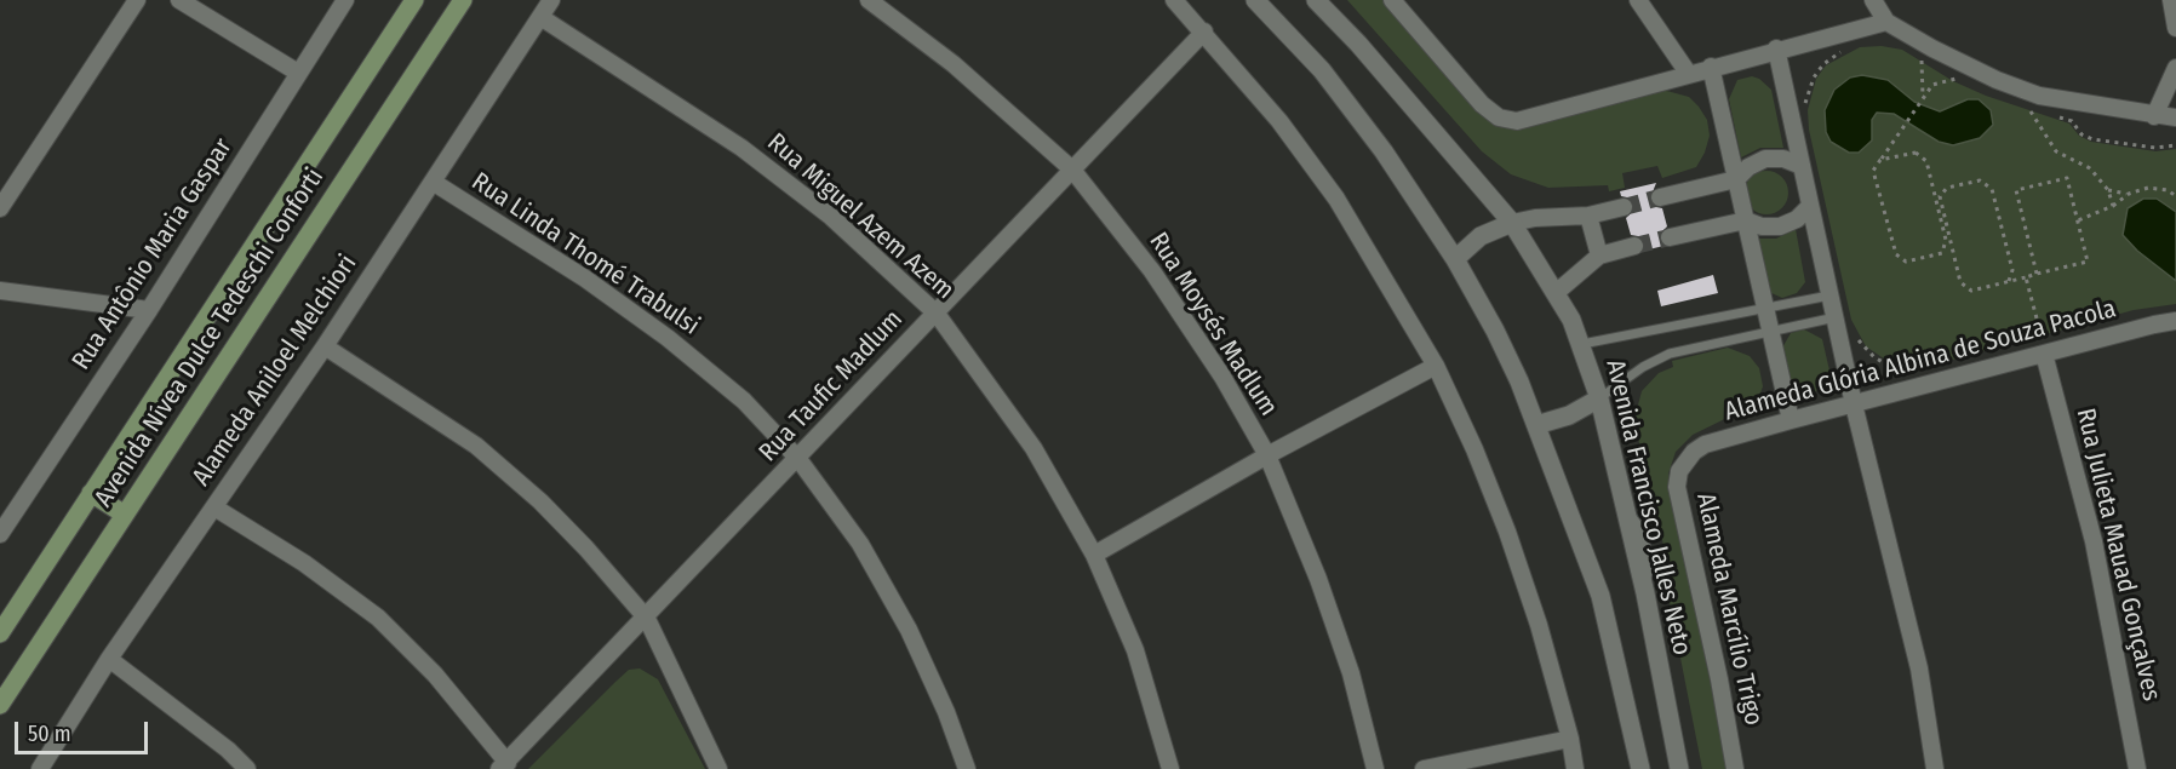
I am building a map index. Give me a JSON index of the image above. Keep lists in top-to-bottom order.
{
  "streets": {
    "main road": ["Avenida Nívea Dulce Tedeschi Conforti"],
    "street": [
      "Rua Miguel Azem Azem",
      "Rua Antônio Maria Gaspar",
      "Rua Linda Thomé Trabulsi",
      "Rua Moysés Madlum",
      "Alameda Glória Albina de Souza Pacola",
      "Alameda Aniloel Melchiori",
      "Rua Taufic Madlum",
      "Avenida Francisco Jalles Neto",
      "Rua Julieta Mauad Gonçalves",
      "Alameda Marcílio Trigo"
    ]
  },
  "crossings": [
    ["Rua Miguel Azem Azem", "Alameda Aniloel Melchiori"],
    ["Rua Miguel Azem Azem", "Rua Taufic Madlum"],
    ["Rua Linda Thomé Trabulsi", "Alameda Aniloel Melchiori"],
    ["Rua Linda Thomé Trabulsi", "Rua Taufic Madlum"],
    ["Rua Moysés Madlum", "Rua Taufic Madlum"],
    ["Alameda Glória Albina de Souza Pacola", "Rua Julieta Mauad Gonçalves"],
    ["Alameda Glória Albina de Souza Pacola", "Alameda Marcílio Trigo"]
  ],
  "scale_bar": "50 m"
}
